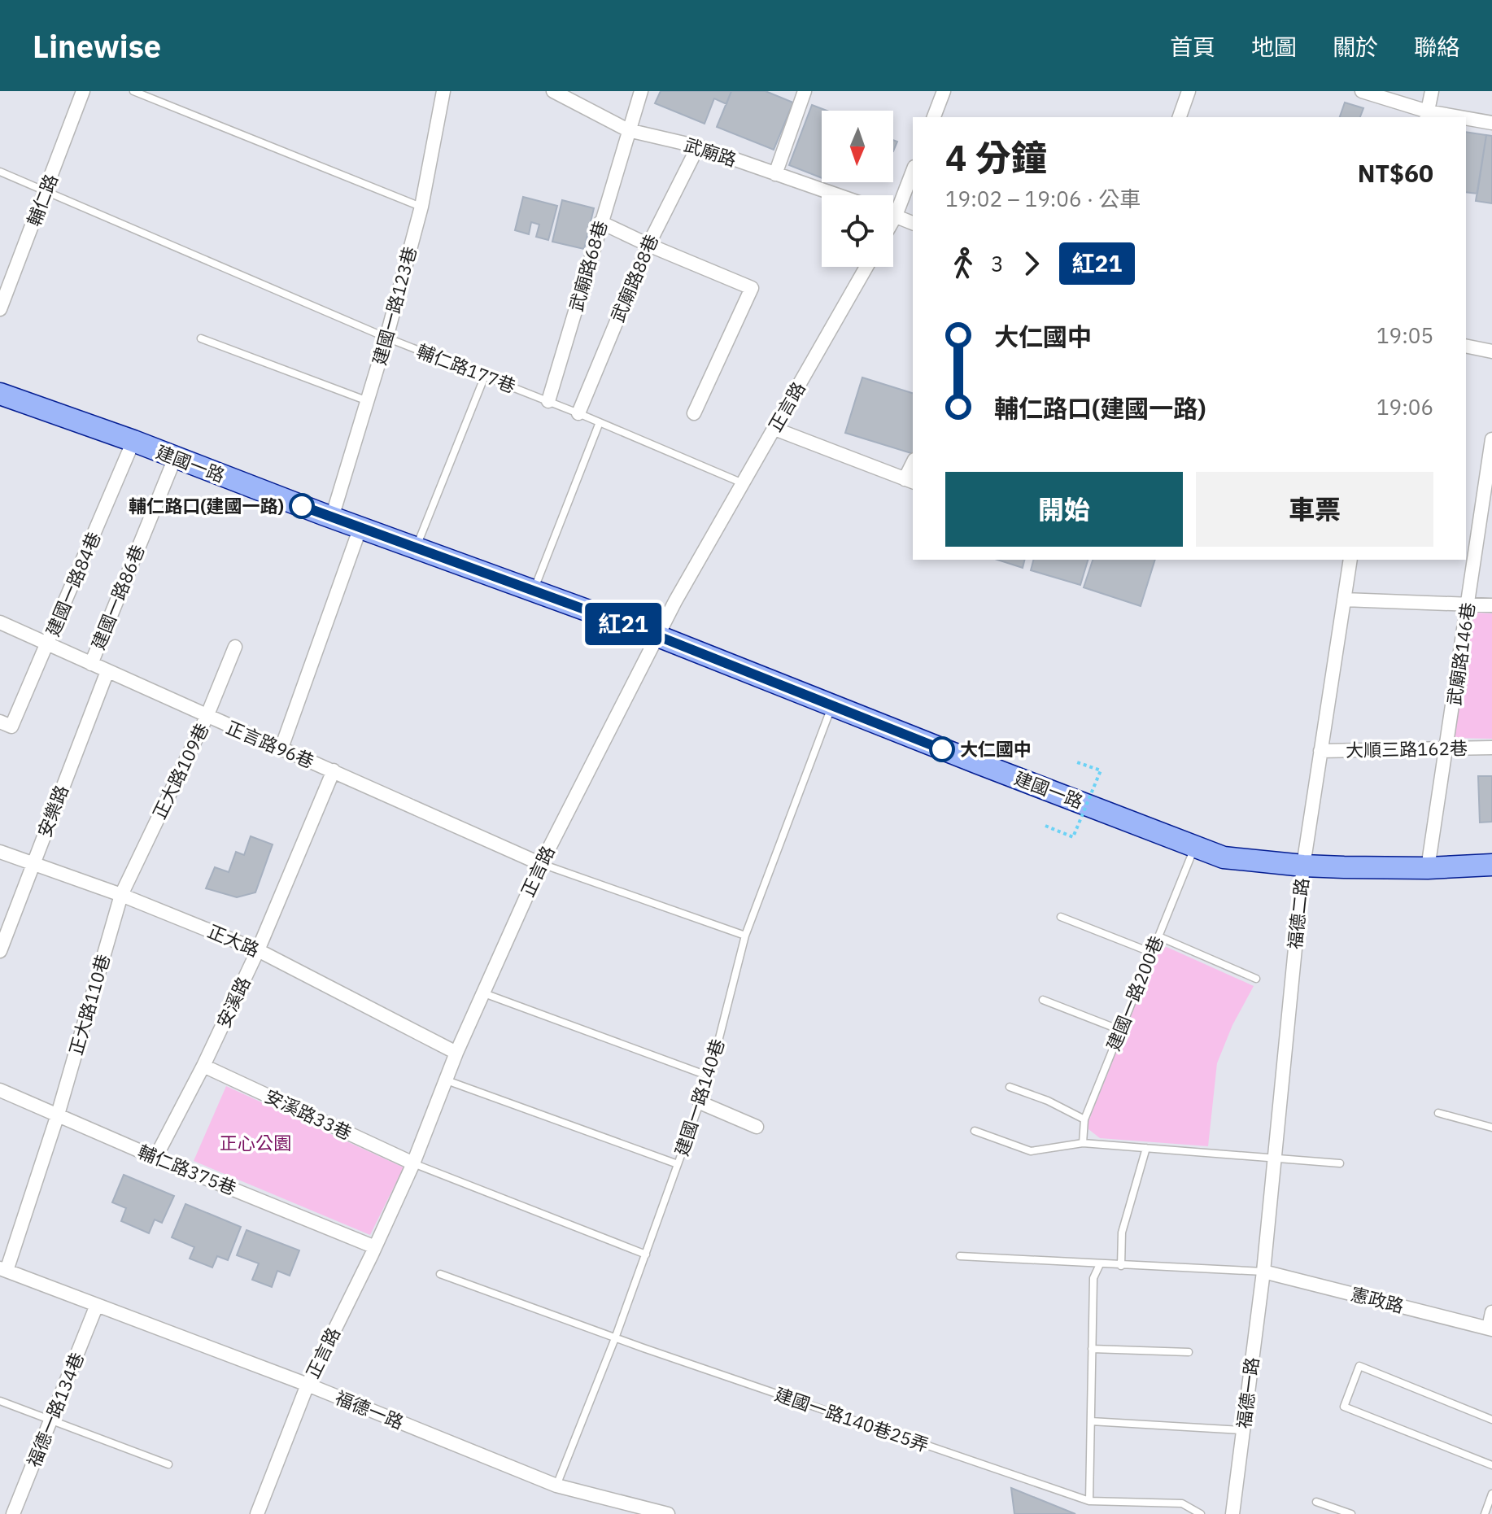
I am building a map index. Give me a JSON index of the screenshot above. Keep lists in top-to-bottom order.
{
  "streets": {
    "main road": ["建國一路"],
    "street": [
      "武廟路",
      "輔仁路",
      "武廟路68巷",
      "武廟路88巷",
      "建國一路123巷",
      "正言路",
      "建國一路84巷",
      "建國一路86巷",
      "武廟路146巷",
      "正言路96巷",
      "大順三路162巷",
      "正大路109巷",
      "安樂路",
      "福德二路",
      "正大路",
      "安溪路",
      "正大路110巷",
      "安溪路33巷",
      "輔仁路375巷",
      "憲政路",
      "福德一路",
      "福德一路134巷"
    ],
    "lane": [
      "輔仁路177巷",
      "建國一路200巷",
      "建國一路140巷",
      "建國一路140巷25弄"
    ]
  },
  "crossings": [
    ["武廟路", "武廟路68巷"],
    ["武廟路", "武廟路88巷"],
    ["輔仁路", "輔仁路177巷"],
    ["武廟路68巷", "輔仁路177巷"],
    ["武廟路88巷", "輔仁路177巷"],
    ["建國一路123巷", "輔仁路177巷"],
    ["建國一路123巷", "建國一路"],
    ["輔仁路177巷", "正言路"],
    ["正言路", "建國一路"],
    ["正言路", "正言路96巷"],
    ["正言路", "正大路"],
    ["正言路", "安溪路33巷"],
    ["正言路", "輔仁路375巷"],
    ["正言路", "福德一路"],
    ["建國一路", "建國一路84巷"],
    ["建國一路", "建國一路86巷"],
    ["建國一路", "武廟路146巷"],
    ["建國一路", "福德二路"],
    ["建國一路", "建國一路200巷"],
    ["建國一路", "建國一路140巷"],
    ["建國一路84巷", "正言路96巷"],
    ["建國一路86巷", "正言路96巷"],
    ["武廟路146巷", "大順三路162巷"],
    ["正言路96巷", "正大路109巷"],
    ["正言路96巷", "安樂路"],
    ["正言路96巷", "安溪路"],
    ["大順三路162巷", "福德二路"],
    ["正大路109巷", "正大路"],
    ["正大路109巷", "正大路110巷"],
    ["安樂路", "正大路"],
    ["福德二路", "憲政路"],
    ["福德二路", "福德一路"],
    ["正大路", "安溪路"],
    ["正大路", "正大路110巷"],
    ["安溪路", "安溪路33巷"],
    ["安溪路", "輔仁路375巷"],
    ["正大路110巷", "輔仁路375巷"],
    ["正大路110巷", "福德一路"],
    ["建國一路140巷", "福德一路"],
    ["建國一路140巷", "建國一路140巷25弄"],
    ["憲政路", "福德一路"],
    ["福德一路", "福德一路134巷"]
  ],
  "parks": ["正心公園"],
  "places": ["輔仁路口(建國一路)", "大仁國中"],
  "lines": ["bus line 紅21"],
  "north": "bottom",
  "page": {
    "header": "Linewise",
    "nav": [
      "首頁",
      "地圖",
      "關於",
      "聯絡"
    ],
    "on_map": "紅21",
    "heading": ["4 分鐘", "19:02 – 19:06 · 公車", "NT$60"],
    "legs": ["3", "紅21"],
    "list": [
      {
        "name": "大仁國中",
        "value": "19:05"
      },
      {
        "name": "輔仁路口(建國一路)",
        "value": "19:06"
      }
    ],
    "buttons": ["開始", "車票"]
  }
}
